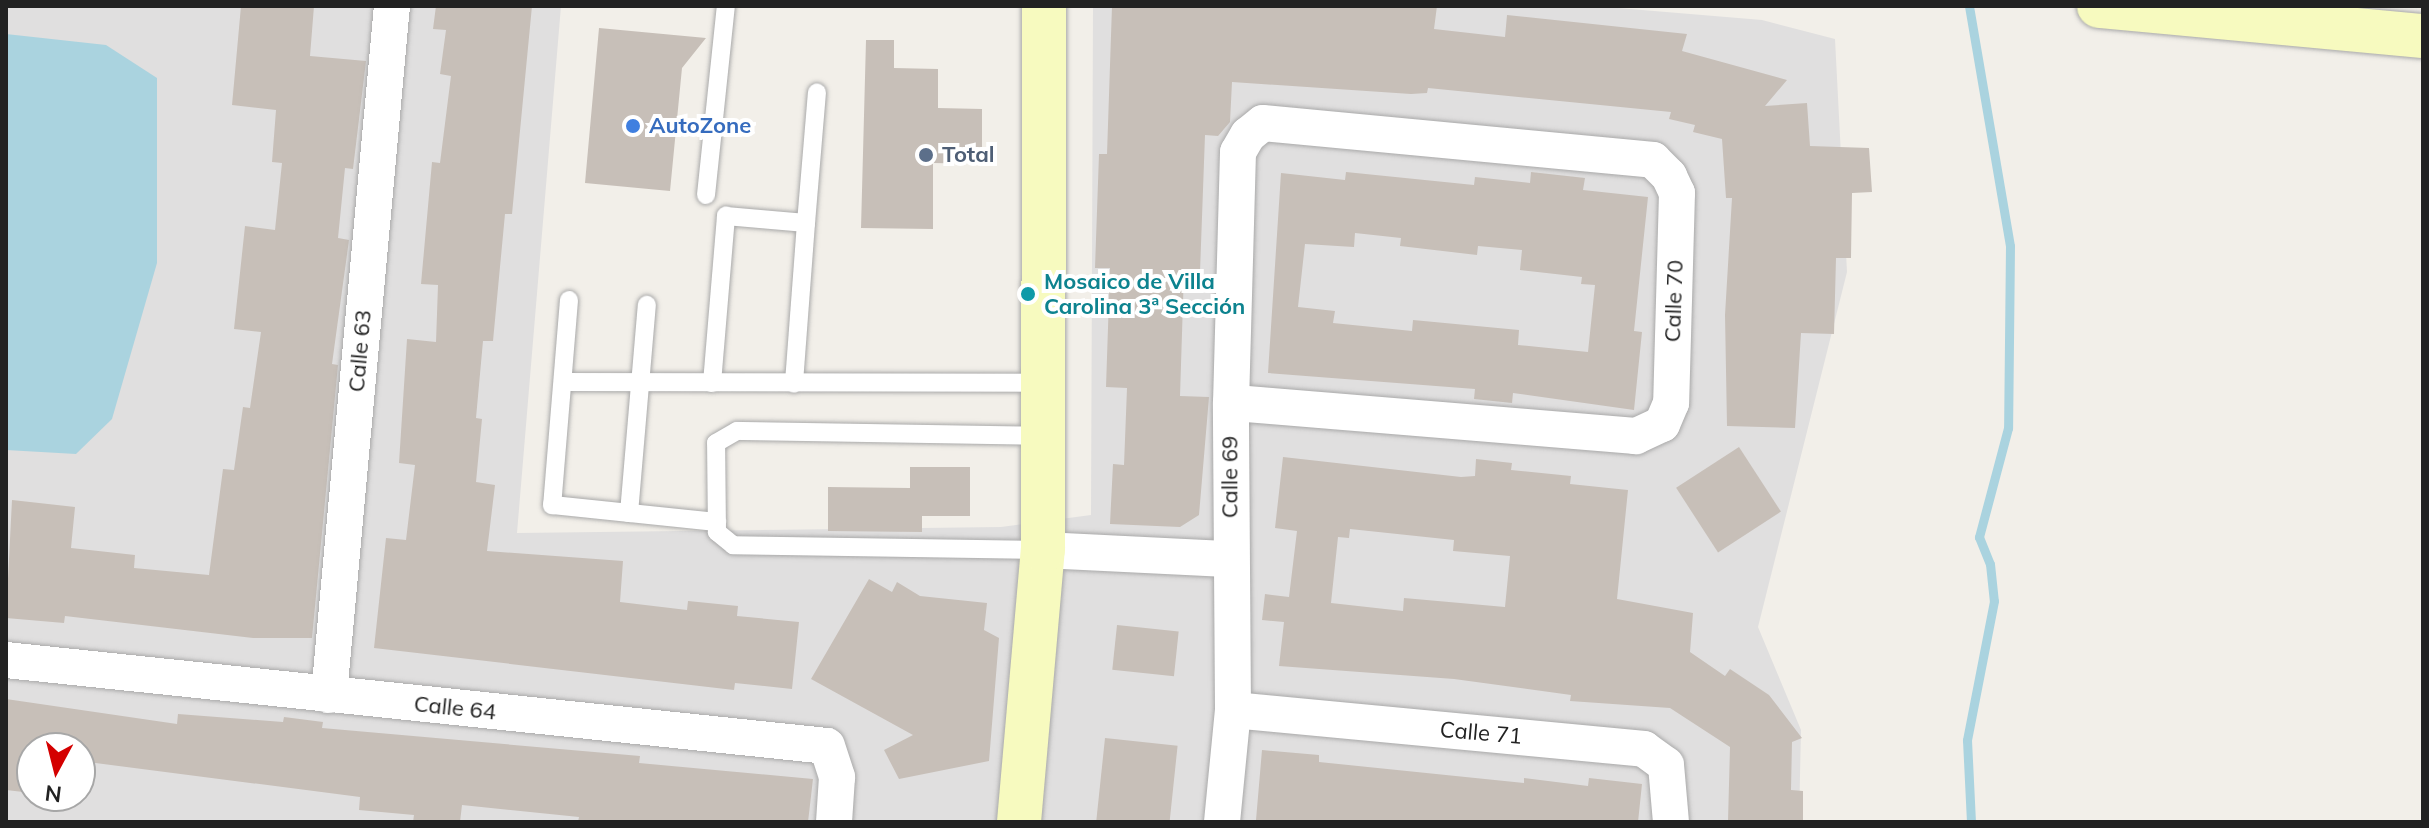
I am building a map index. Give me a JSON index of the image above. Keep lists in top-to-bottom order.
{
  "streets": {
    "street": [
      "Calle 70",
      "Calle 63",
      "Calle 69",
      "Calle 64",
      "Calle 71"
    ]
  },
  "crossings": [
    ["Calle 70", "Calle 69"],
    ["Calle 63", "Calle 64"],
    ["Calle 69", "Calle 71"]
  ],
  "places": ["AutoZone", "Total", "Mosaico de Villa Carolina 3ª Sección"],
  "north": "bottom"
}
